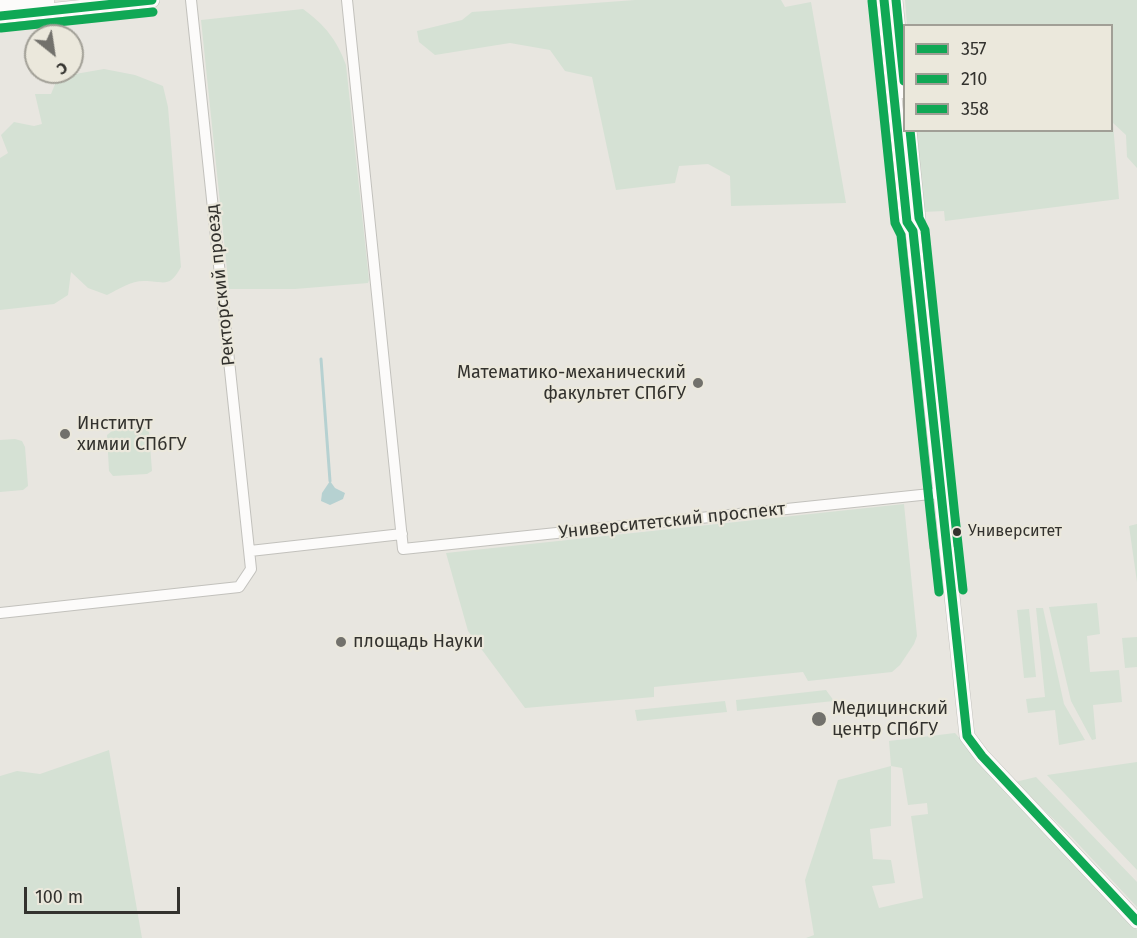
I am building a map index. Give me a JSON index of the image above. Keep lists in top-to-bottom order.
{
  "streets": {
    "street": ["Ректорский проезд", "Университетский проспект"]
  },
  "places": [
    "Математико-механический факультет СПбГУ",
    "Институт химии СПбГУ",
    "Университет",
    "площадь Науки",
    "Медицинский центр СПбГУ"
  ],
  "lines": ["transit line 357", "transit line 358", "transit line 210"],
  "legend": ["357", "210", "358"],
  "scale_bar": "100 m",
  "north": "bottom right"
}
